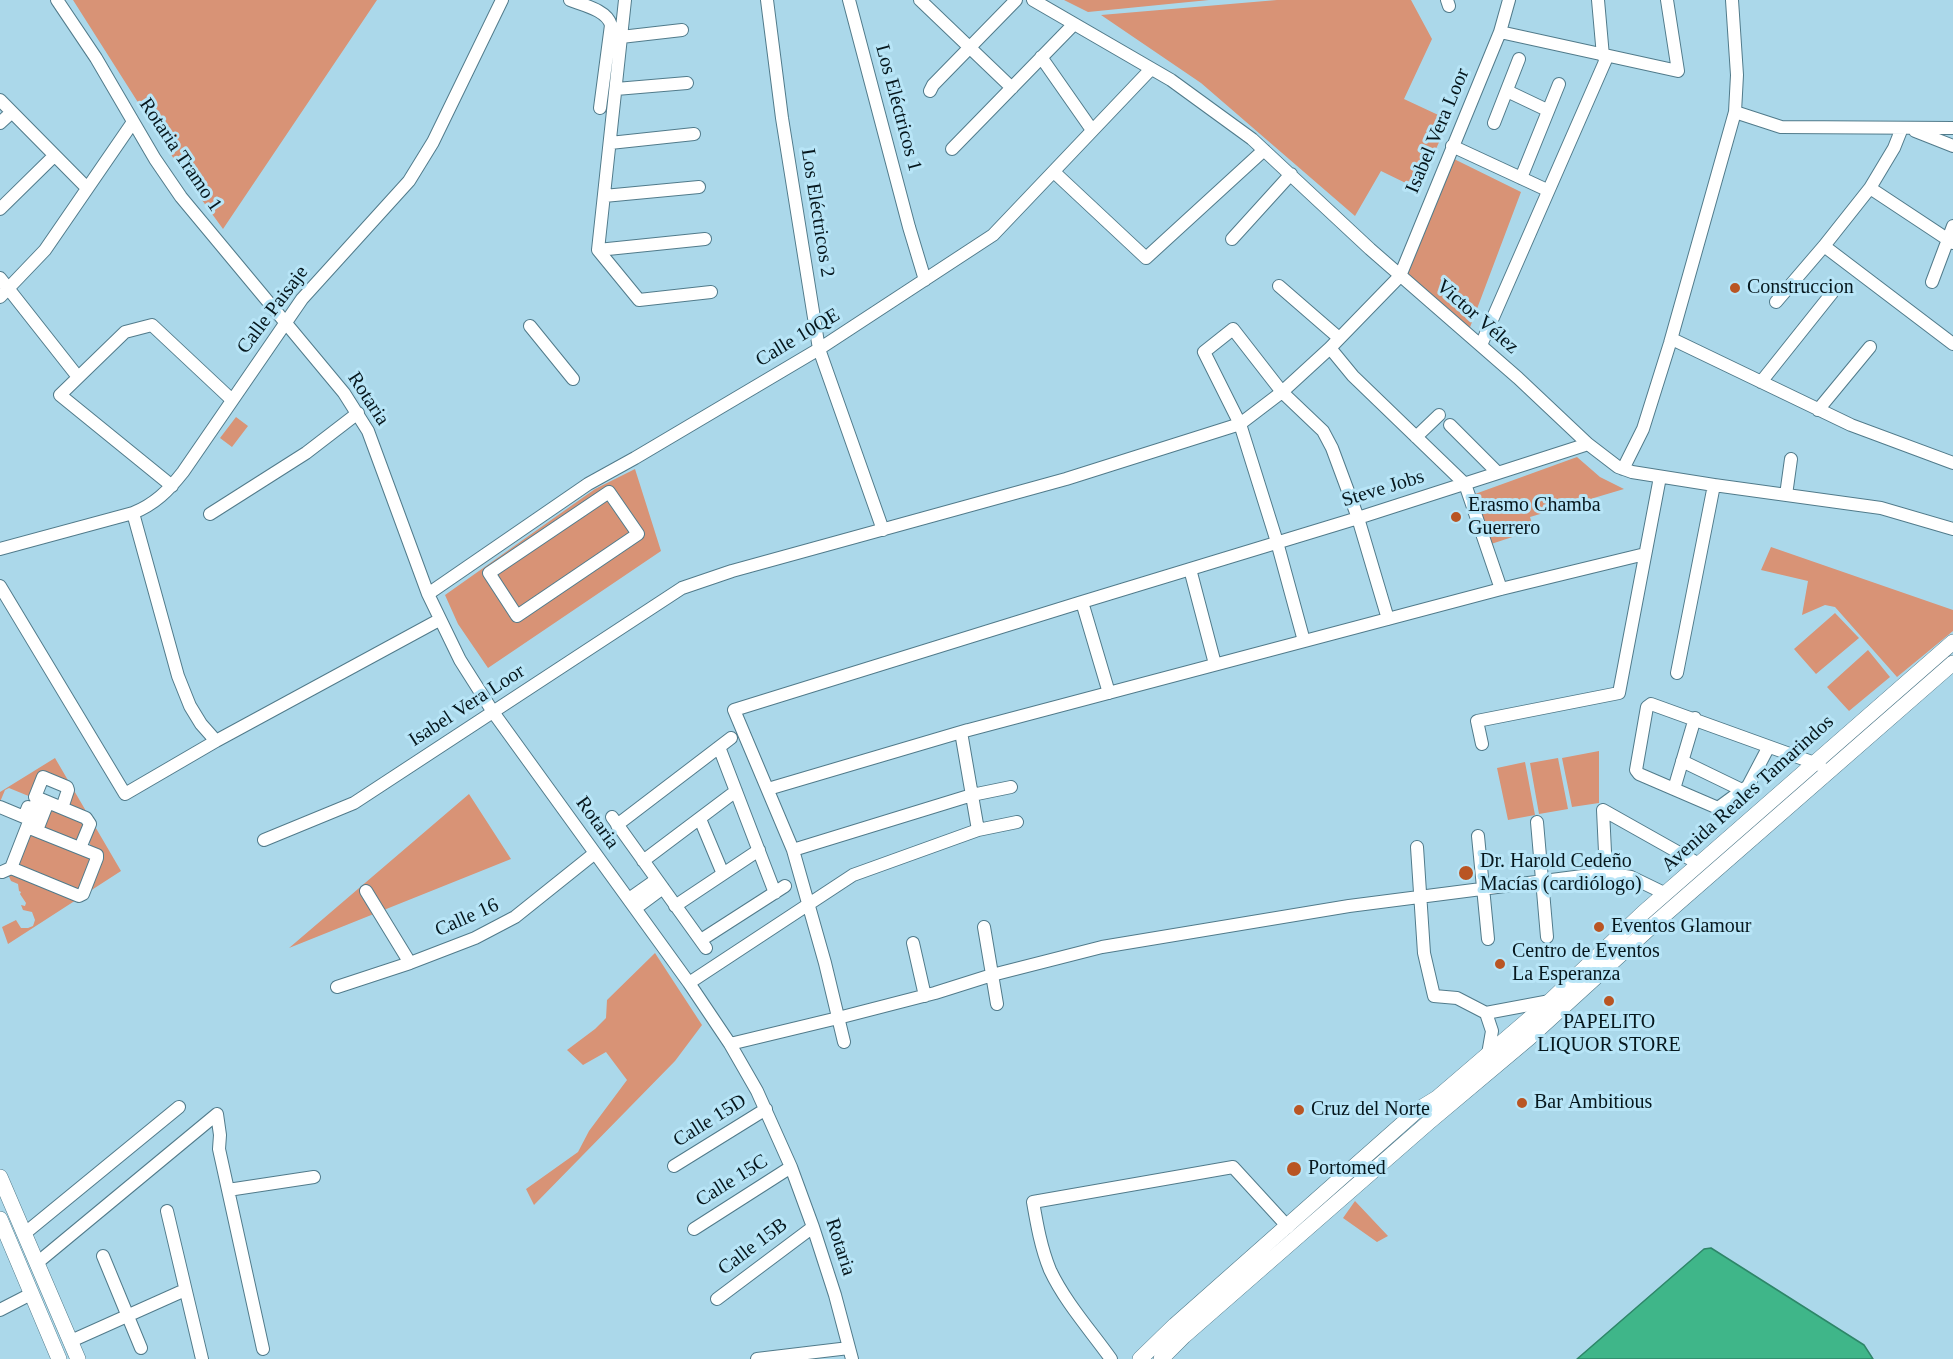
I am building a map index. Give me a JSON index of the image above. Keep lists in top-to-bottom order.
{
  "streets": {
    "main road": ["Avenida Reales Tamarindos"],
    "street": [
      "Los Eléctricos 1",
      "Isabel Vera Loor",
      "Rotaria Tramo 1",
      "Los Eléctricos 2",
      "Calle Paisaje",
      "Victor Vélez",
      "Calle 10QE",
      "Rotaria",
      "Steve Jobs",
      "Calle 16",
      "Calle 15D",
      "Calle 15C",
      "Calle 15B"
    ]
  },
  "crossings": [
    ["Los Eléctricos 1", "Calle 10QE"],
    ["Isabel Vera Loor", "Los Eléctricos 2"],
    ["Isabel Vera Loor", "Victor Vélez"],
    ["Isabel Vera Loor", "Rotaria"],
    ["Rotaria Tramo 1", "Calle Paisaje"],
    ["Rotaria Tramo 1", "Rotaria"],
    ["Los Eléctricos 2", "Calle 10QE"],
    ["Calle Paisaje", "Rotaria"],
    ["Victor Vélez", "Calle 10QE"],
    ["Victor Vélez", "Steve Jobs"],
    ["Calle 10QE", "Rotaria"],
    ["Rotaria", "Calle 16"],
    ["Rotaria", "Calle 15D"],
    ["Rotaria", "Calle 15C"],
    ["Rotaria", "Calle 15B"]
  ],
  "places": [
    "Construccion",
    "Erasmo Chamba Guerrero",
    "Dr. Harold Cedeño Macías (cardiólogo)",
    "Eventos Glamour",
    "Centro de Eventos La Esperanza",
    "PAPELITO LIQUOR STORE",
    "Bar Ambitious",
    "Cruz del Norte",
    "Portomed"
  ]
}
